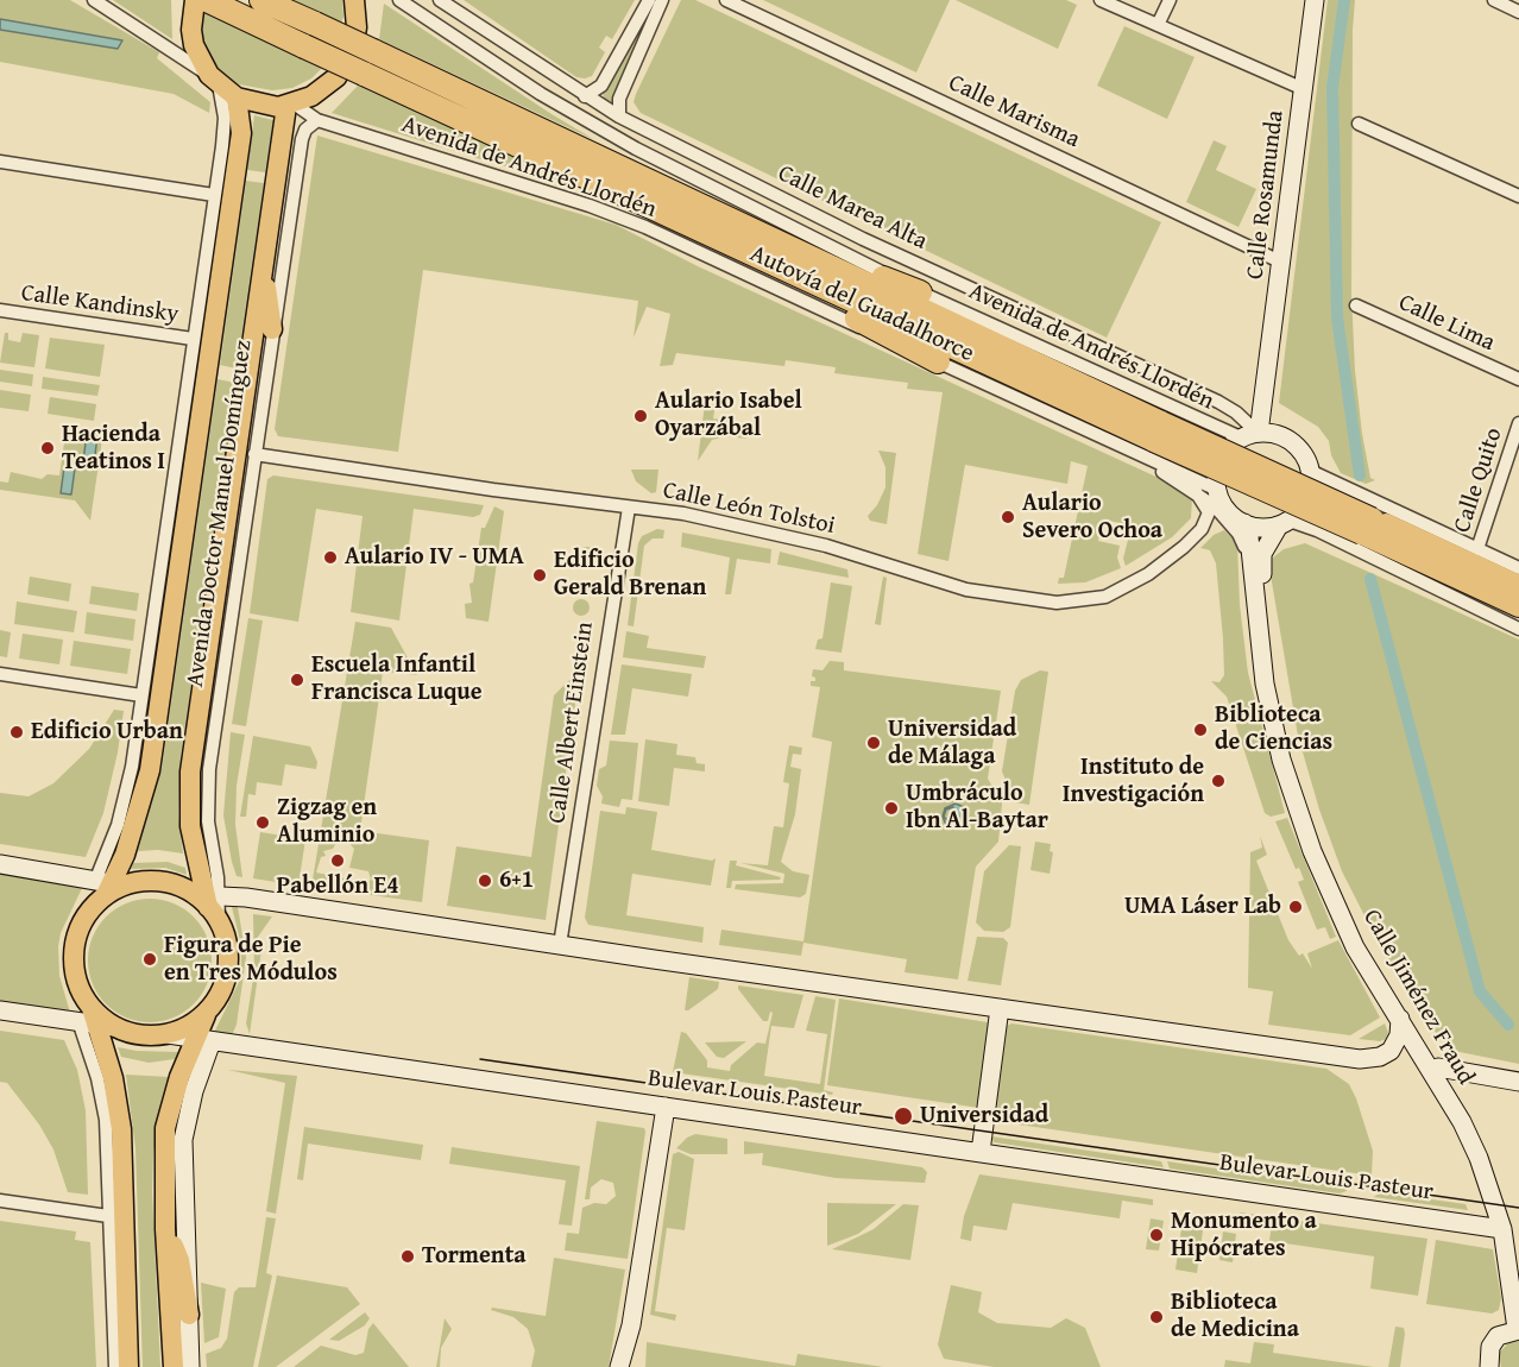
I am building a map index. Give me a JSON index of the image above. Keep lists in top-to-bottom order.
{
  "streets": {
    "highway": ["Autovía del Guadalhorce"],
    "main road": ["Avenida Doctor Manuel Domínguez"],
    "street": [
      "Calle Marisma",
      "Avenida de Andrés Llordén",
      "Calle Rosamunda",
      "Calle Marea Alta",
      "Calle Kandinsky",
      "Calle Lima",
      "Calle Quito",
      "Calle León Tolstoi",
      "Calle Albert Einstein",
      "Calle Jiménez Fraud",
      "Bulevar Louis Pasteur"
    ]
  },
  "crossings": [
    ["Calle Marisma", "Calle Rosamunda"],
    ["Avenida de Andrés Llordén", "Calle Rosamunda"],
    ["Avenida de Andrés Llordén", "Calle Marea Alta"],
    ["Avenida de Andrés Llordén", "Avenida Doctor Manuel Domínguez"],
    ["Avenida de Andrés Llordén", "Calle Jiménez Fraud"],
    ["Calle Rosamunda", "Calle Marea Alta"],
    ["Calle Rosamunda", "Calle Jiménez Fraud"],
    ["Calle Marea Alta", "Calle Jiménez Fraud"],
    ["Calle León Tolstoi", "Avenida Doctor Manuel Domínguez"],
    ["Calle León Tolstoi", "Calle Albert Einstein"],
    ["Avenida Doctor Manuel Domínguez", "Bulevar Louis Pasteur"],
    ["Calle Jiménez Fraud", "Bulevar Louis Pasteur"]
  ],
  "places": [
    "Aulario Isabel Oyarzábal",
    "Hacienda Teatinos I",
    "Aulario Severo Ochoa",
    "Aulario IV - UMA",
    "Edificio Gerald Brenan",
    "Escuela Infantil Francisca Luque",
    "Biblioteca de Ciencias",
    "Edificio Urban",
    "Universidad de Málaga",
    "Instituto de Investigación",
    "Umbráculo Ibn Al-Baytar",
    "Zigzag en Aluminio",
    "Pabellón E4",
    "6+1",
    "UMA Láser Lab",
    "Figura de Pie en Tres Módulos",
    "Universidad",
    "Monumento a Hipócrates",
    "Tormenta",
    "Biblioteca de Medicina"
  ]
}
